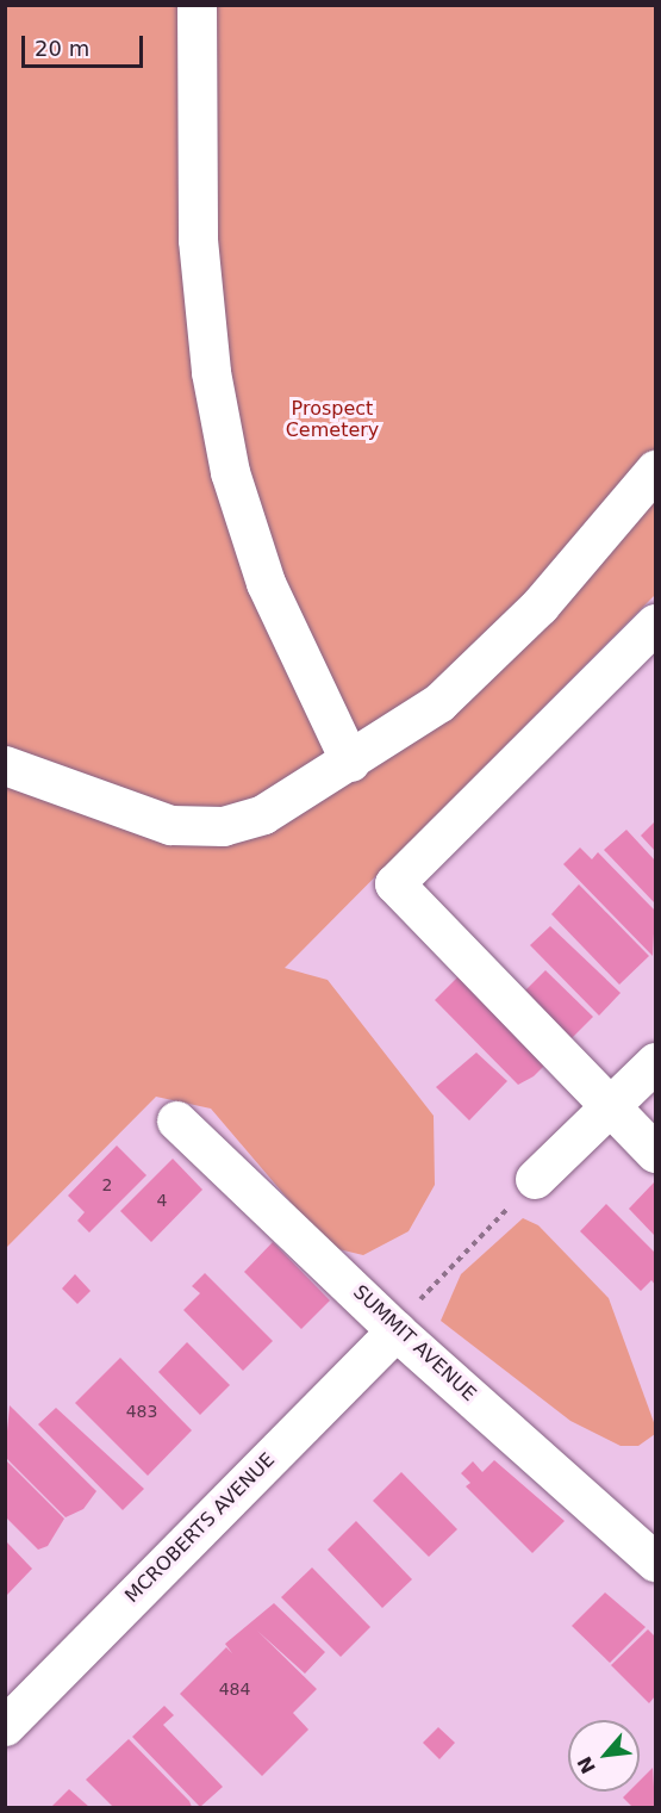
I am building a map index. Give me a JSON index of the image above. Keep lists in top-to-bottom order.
{
  "streets": {
    "street": ["SUMMIT AVENUE", "MCROBERTS AVENUE"]
  },
  "crossings": [
    ["SUMMIT AVENUE", "MCROBERTS AVENUE"]
  ],
  "parks": ["Prospect Cemetery"],
  "house_numbers": [
    "2",
    "4",
    "483",
    "484"
  ],
  "scale_bar": "20 m",
  "north": "bottom left"
}
